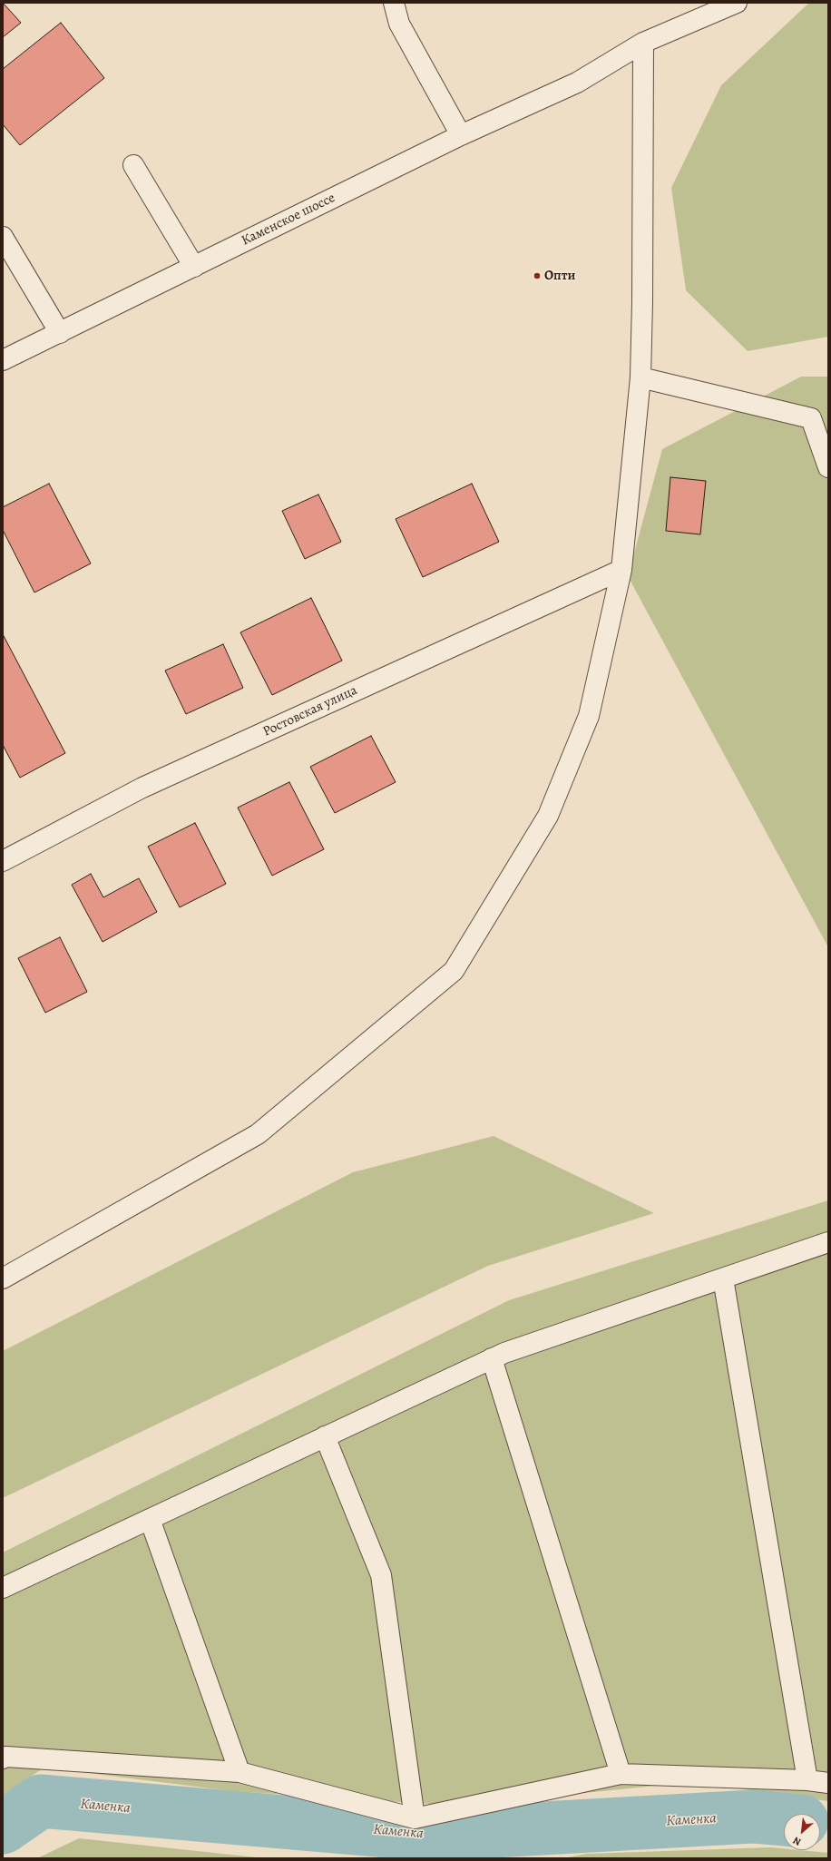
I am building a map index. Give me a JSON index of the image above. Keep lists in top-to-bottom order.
{
  "streets": {
    "street": ["Каменское шоссе", "Ростовская улица"]
  },
  "water": ["Каменка"],
  "places": ["Опти"],
  "north": "bottom left"
}
